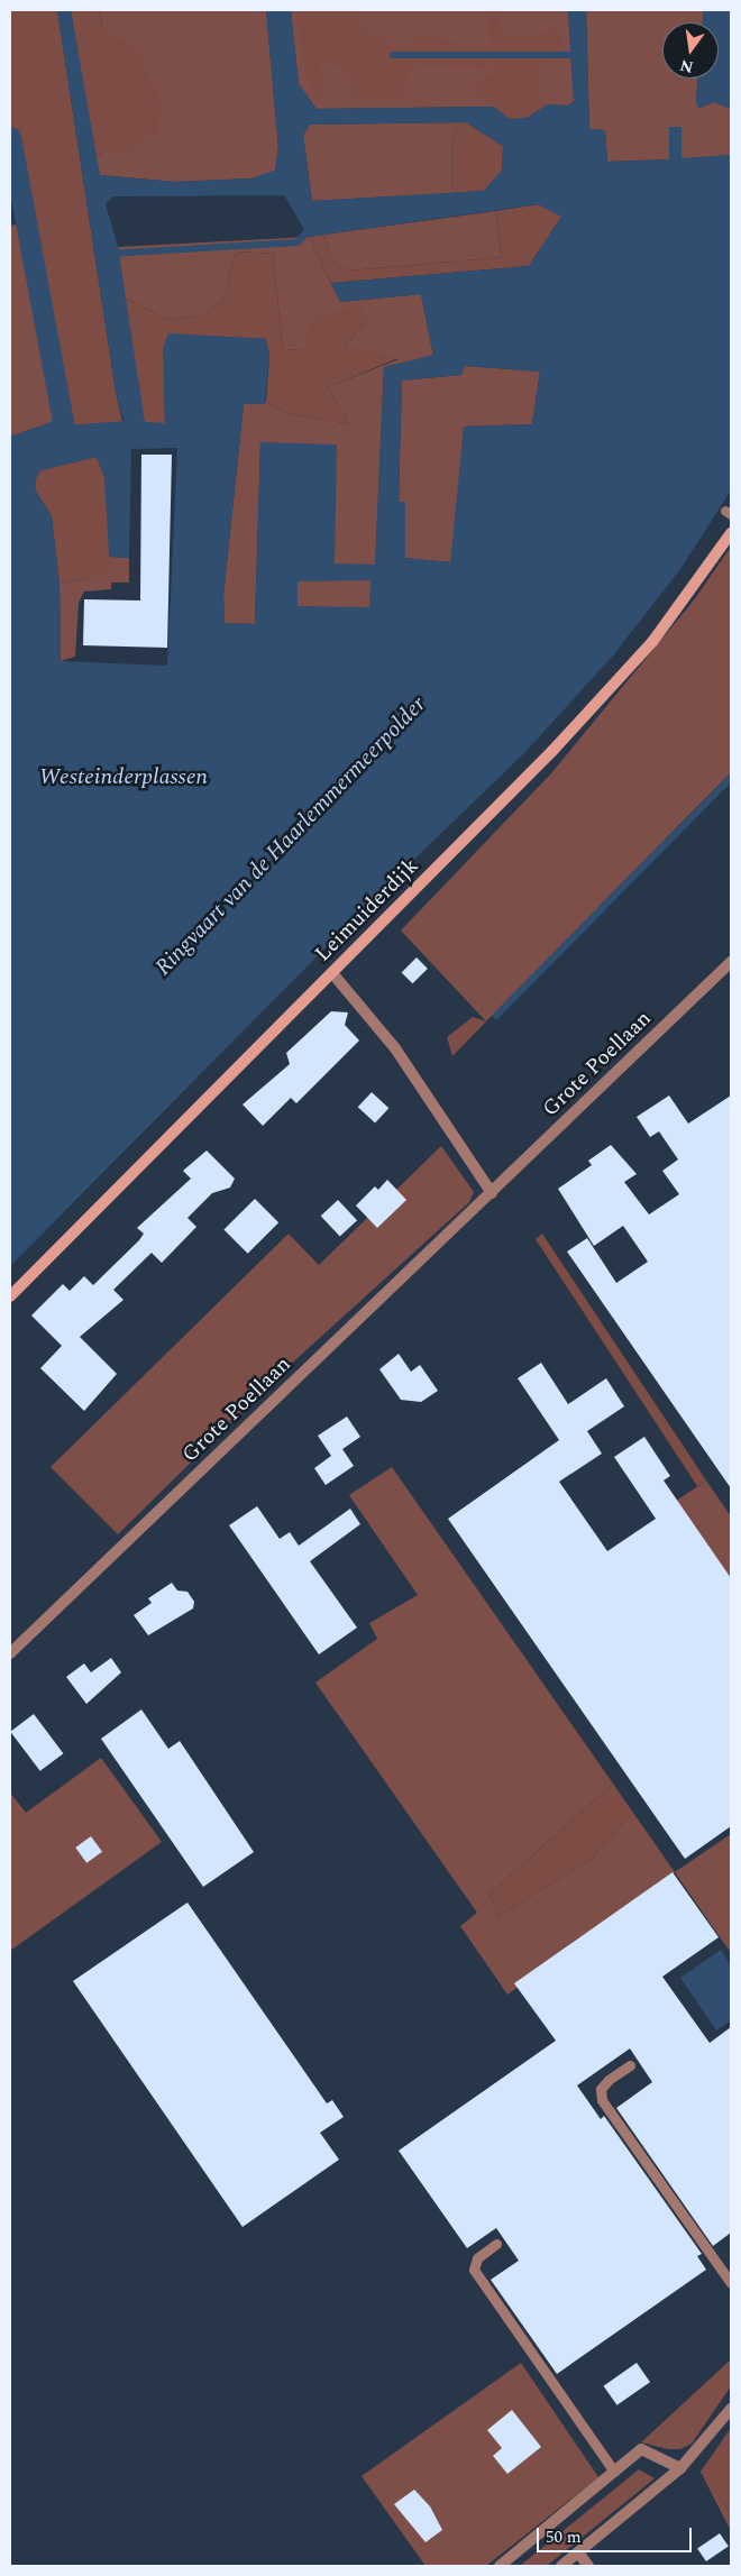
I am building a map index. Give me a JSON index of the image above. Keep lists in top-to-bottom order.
{
  "streets": {
    "street": ["Leimuiderdijk", "Grote Poellaan"]
  },
  "water": ["Westeinderplassen", "Ringvaart van de Haarlemmermeerpolder"],
  "scale_bar": "50 m",
  "north": "bottom"
}
